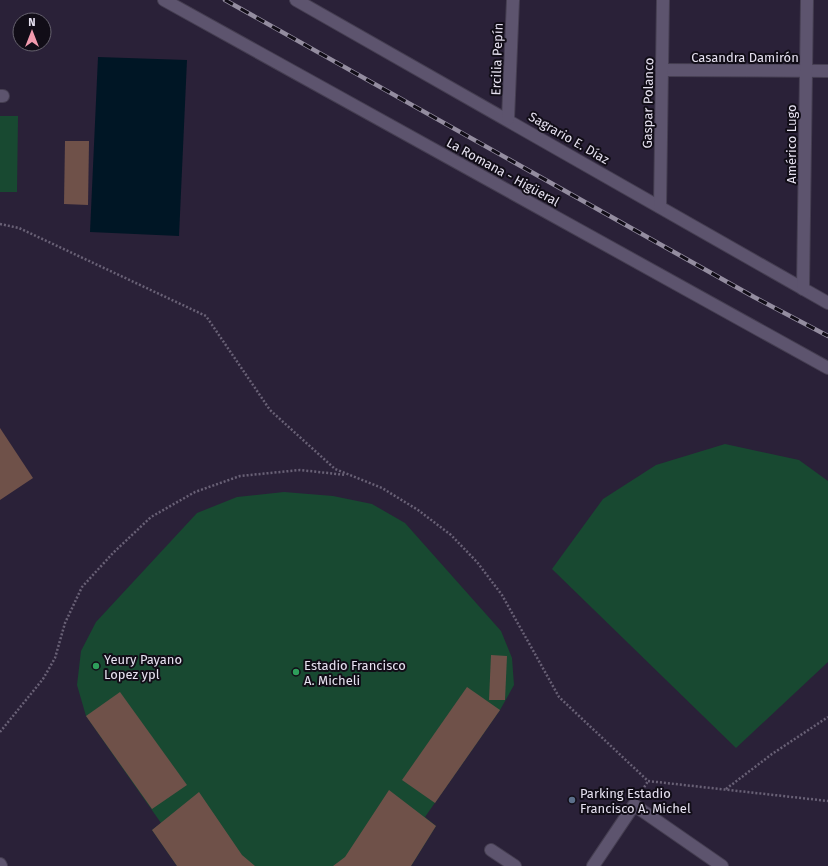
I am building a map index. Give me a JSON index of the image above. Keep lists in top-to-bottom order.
{
  "streets": {
    "street": [
      "Casandra Damirón",
      "Ercilia Pepín",
      "Gaspar Polanco",
      "Sagrario E. Díaz",
      "Américo Lugo",
      "La Romana - Higüeral"
    ]
  },
  "crossings": [
    ["Casandra Damirón", "Gaspar Polanco"],
    ["Casandra Damirón", "Américo Lugo"],
    ["Ercilia Pepín", "Sagrario E. Díaz"],
    ["Gaspar Polanco", "Sagrario E. Díaz"],
    ["Sagrario E. Díaz", "Américo Lugo"]
  ],
  "places": ["Yeury Payano Lopez ypl", "Estadio Francisco A. Micheli", "Parking Estadio Francisco A. Michel"],
  "north": "top"
}
